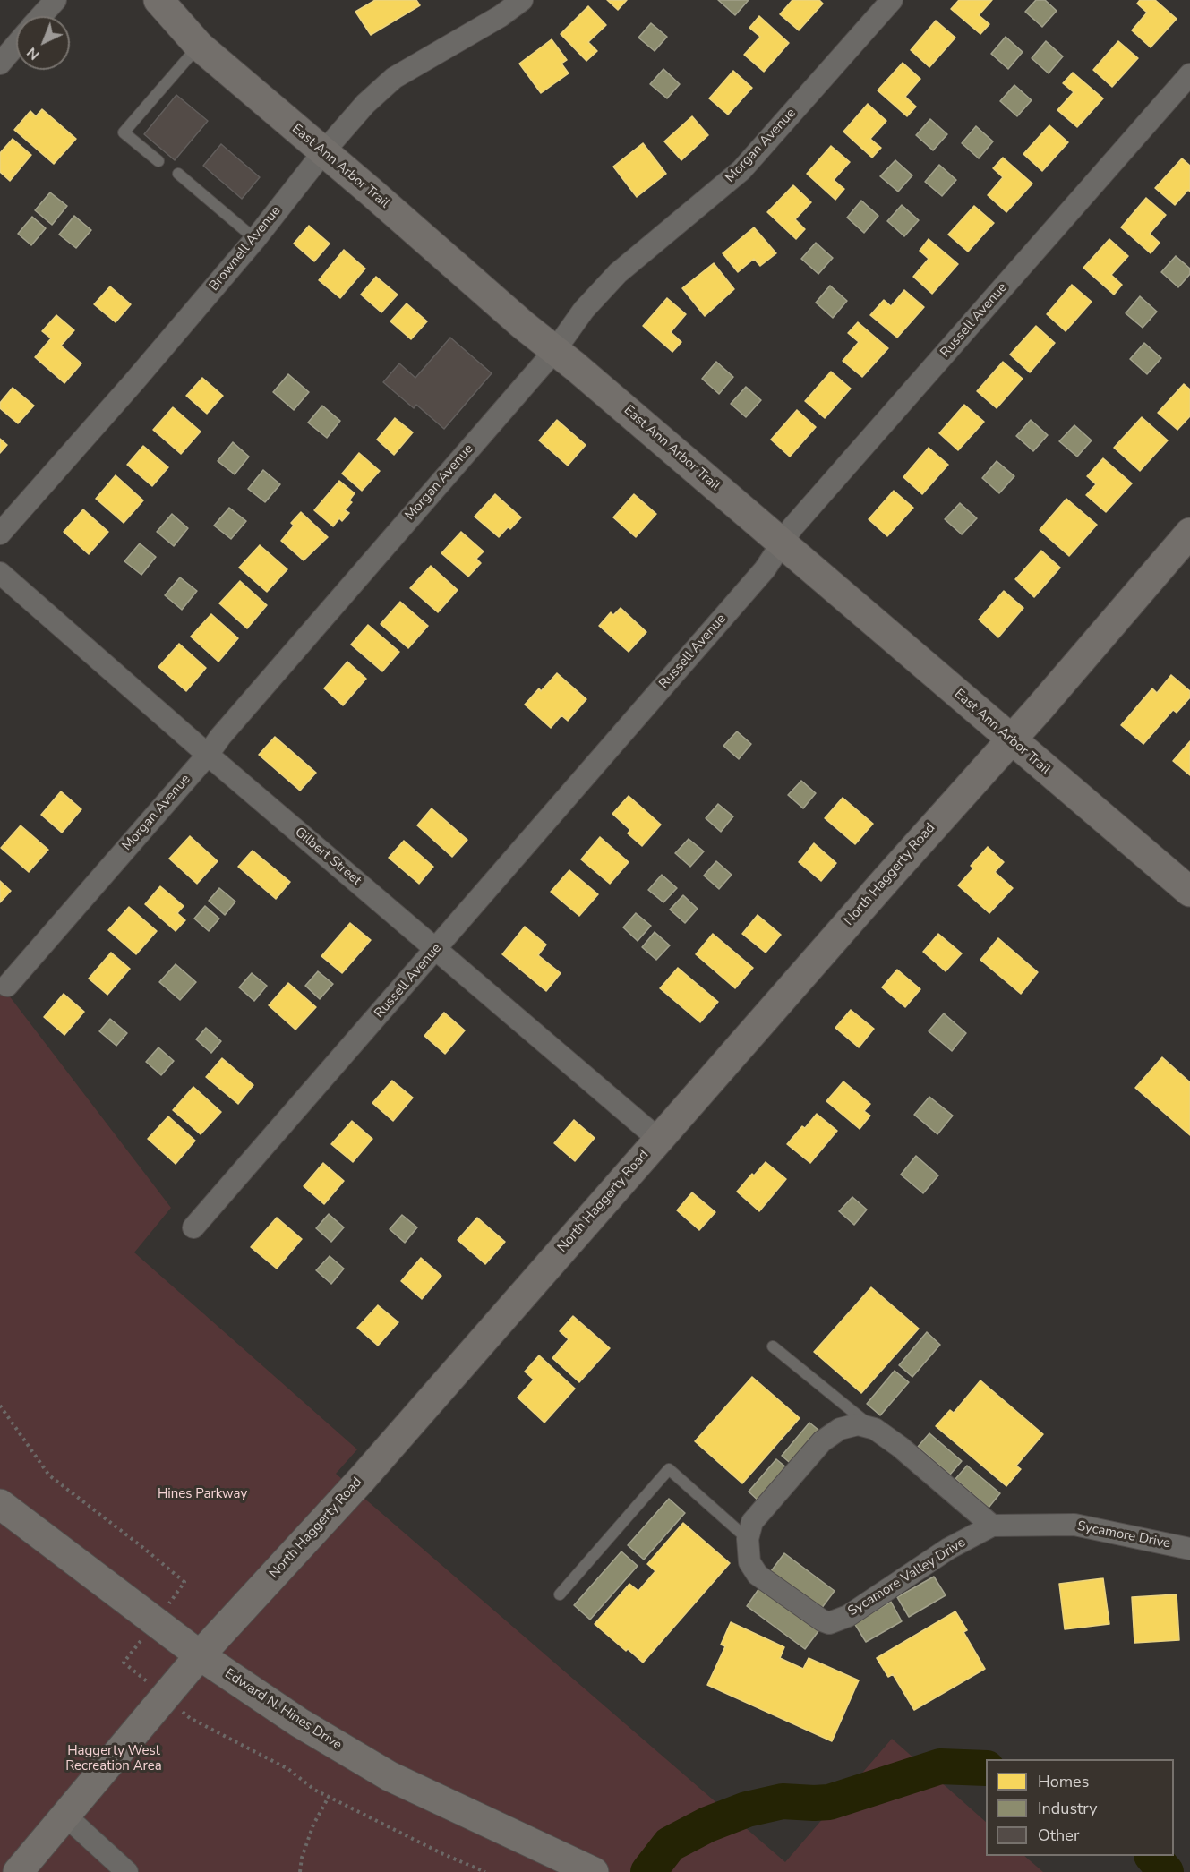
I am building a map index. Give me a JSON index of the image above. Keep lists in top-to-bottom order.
{
  "streets": {
    "street": [
      "Morgan Avenue",
      "East Ann Arbor Trail",
      "Brownell Avenue",
      "Russell Avenue",
      "Gilbert Street",
      "North Haggerty Road",
      "Sycamore Drive",
      "Sycamore Valley Drive",
      "Edward N. Hines Drive"
    ]
  },
  "crossings": [
    ["Morgan Avenue", "East Ann Arbor Trail"],
    ["Morgan Avenue", "Gilbert Street"],
    ["East Ann Arbor Trail", "Brownell Avenue"],
    ["East Ann Arbor Trail", "Russell Avenue"],
    ["East Ann Arbor Trail", "North Haggerty Road"],
    ["Russell Avenue", "Gilbert Street"],
    ["Gilbert Street", "North Haggerty Road"],
    ["North Haggerty Road", "Edward N. Hines Drive"],
    ["Sycamore Drive", "Sycamore Valley Drive"]
  ],
  "parks": ["Hines Parkway", "Haggerty West Recreation Area"],
  "legend": ["Homes", "Industry", "Other"],
  "north": "bottom left"
}
